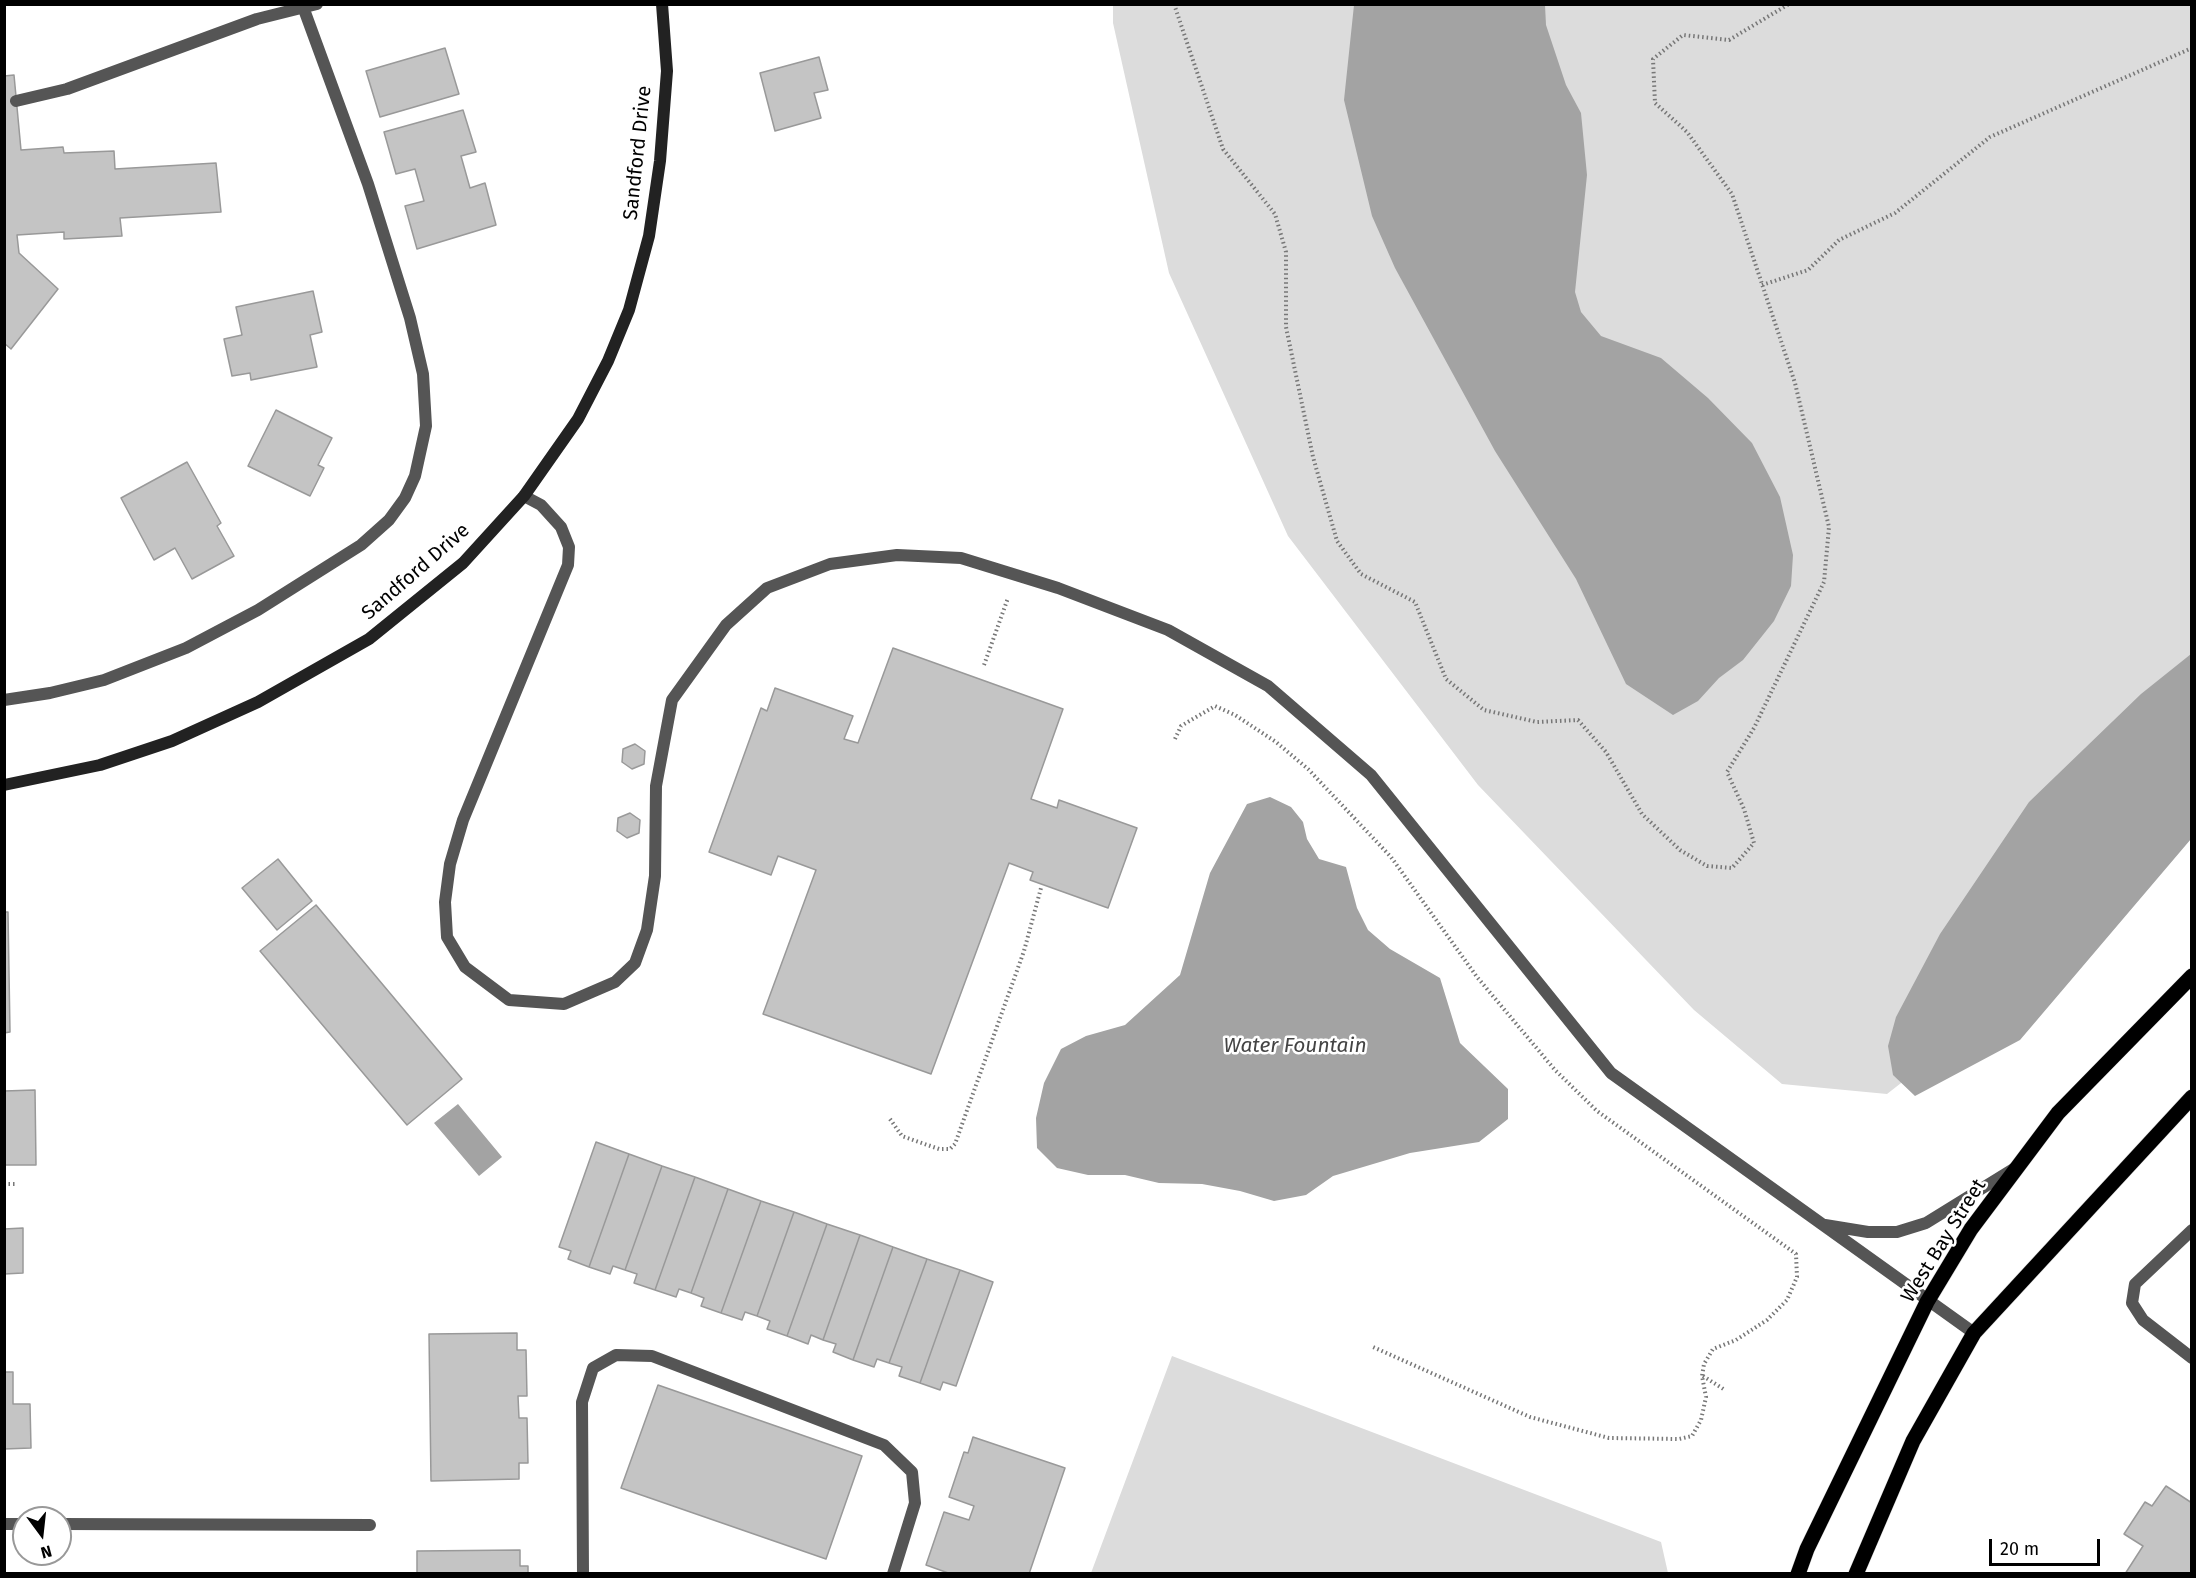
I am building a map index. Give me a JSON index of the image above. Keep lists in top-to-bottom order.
{
  "streets": {
    "main road": ["West Bay Street"],
    "street": ["Sandford Drive"]
  },
  "water": ["Water Fountain"],
  "scale_bar": "20 m",
  "north": "bottom"
}
